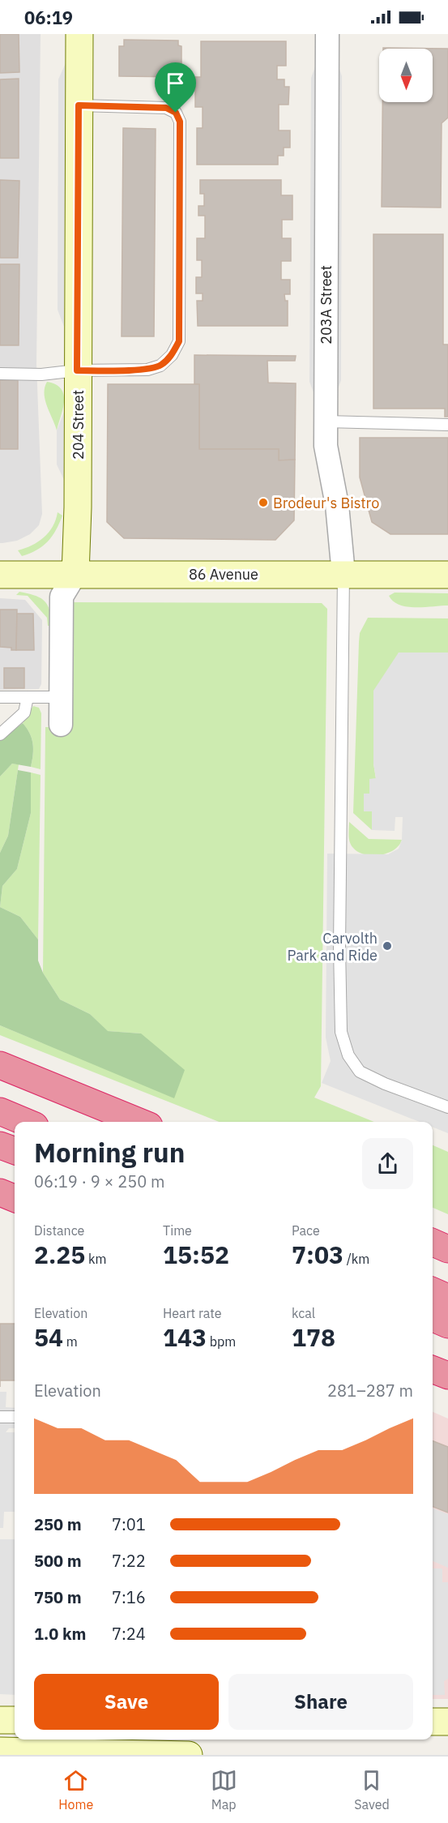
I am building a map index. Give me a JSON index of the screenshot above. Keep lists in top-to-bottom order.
{
  "streets": {
    "street": ["203A Street", "204 Street", "86 Avenue"]
  },
  "crossings": [
    ["203A Street", "86 Avenue"],
    ["204 Street", "86 Avenue"]
  ],
  "places": ["Brodeur's Bistro", "Carvolth Park and Ride"],
  "north": "bottom",
  "page": {
    "status": "06:19",
    "heading": ["Morning run", "06:19 · 9 × 250 m"],
    "stats": [
      ["Distance", "2.25 km"],
      ["Time", "15:52"],
      ["Pace", "7:03 /km"],
      ["Elevation", "54 m"],
      ["Heart rate", "143 bpm"],
      ["kcal", "178"]
    ],
    "chart": ["Elevation", "281–287 m"],
    "list": [
      {
        "name": "250 m",
        "note": "7:01"
      },
      {
        "name": "500 m",
        "note": "7:22"
      },
      {
        "name": "750 m",
        "note": "7:16"
      },
      {
        "name": "1.0 km",
        "note": "7:24"
      }
    ],
    "buttons": ["Save", "Share"],
    "tabs": ["Home", "Map", "Saved"]
  }
}
